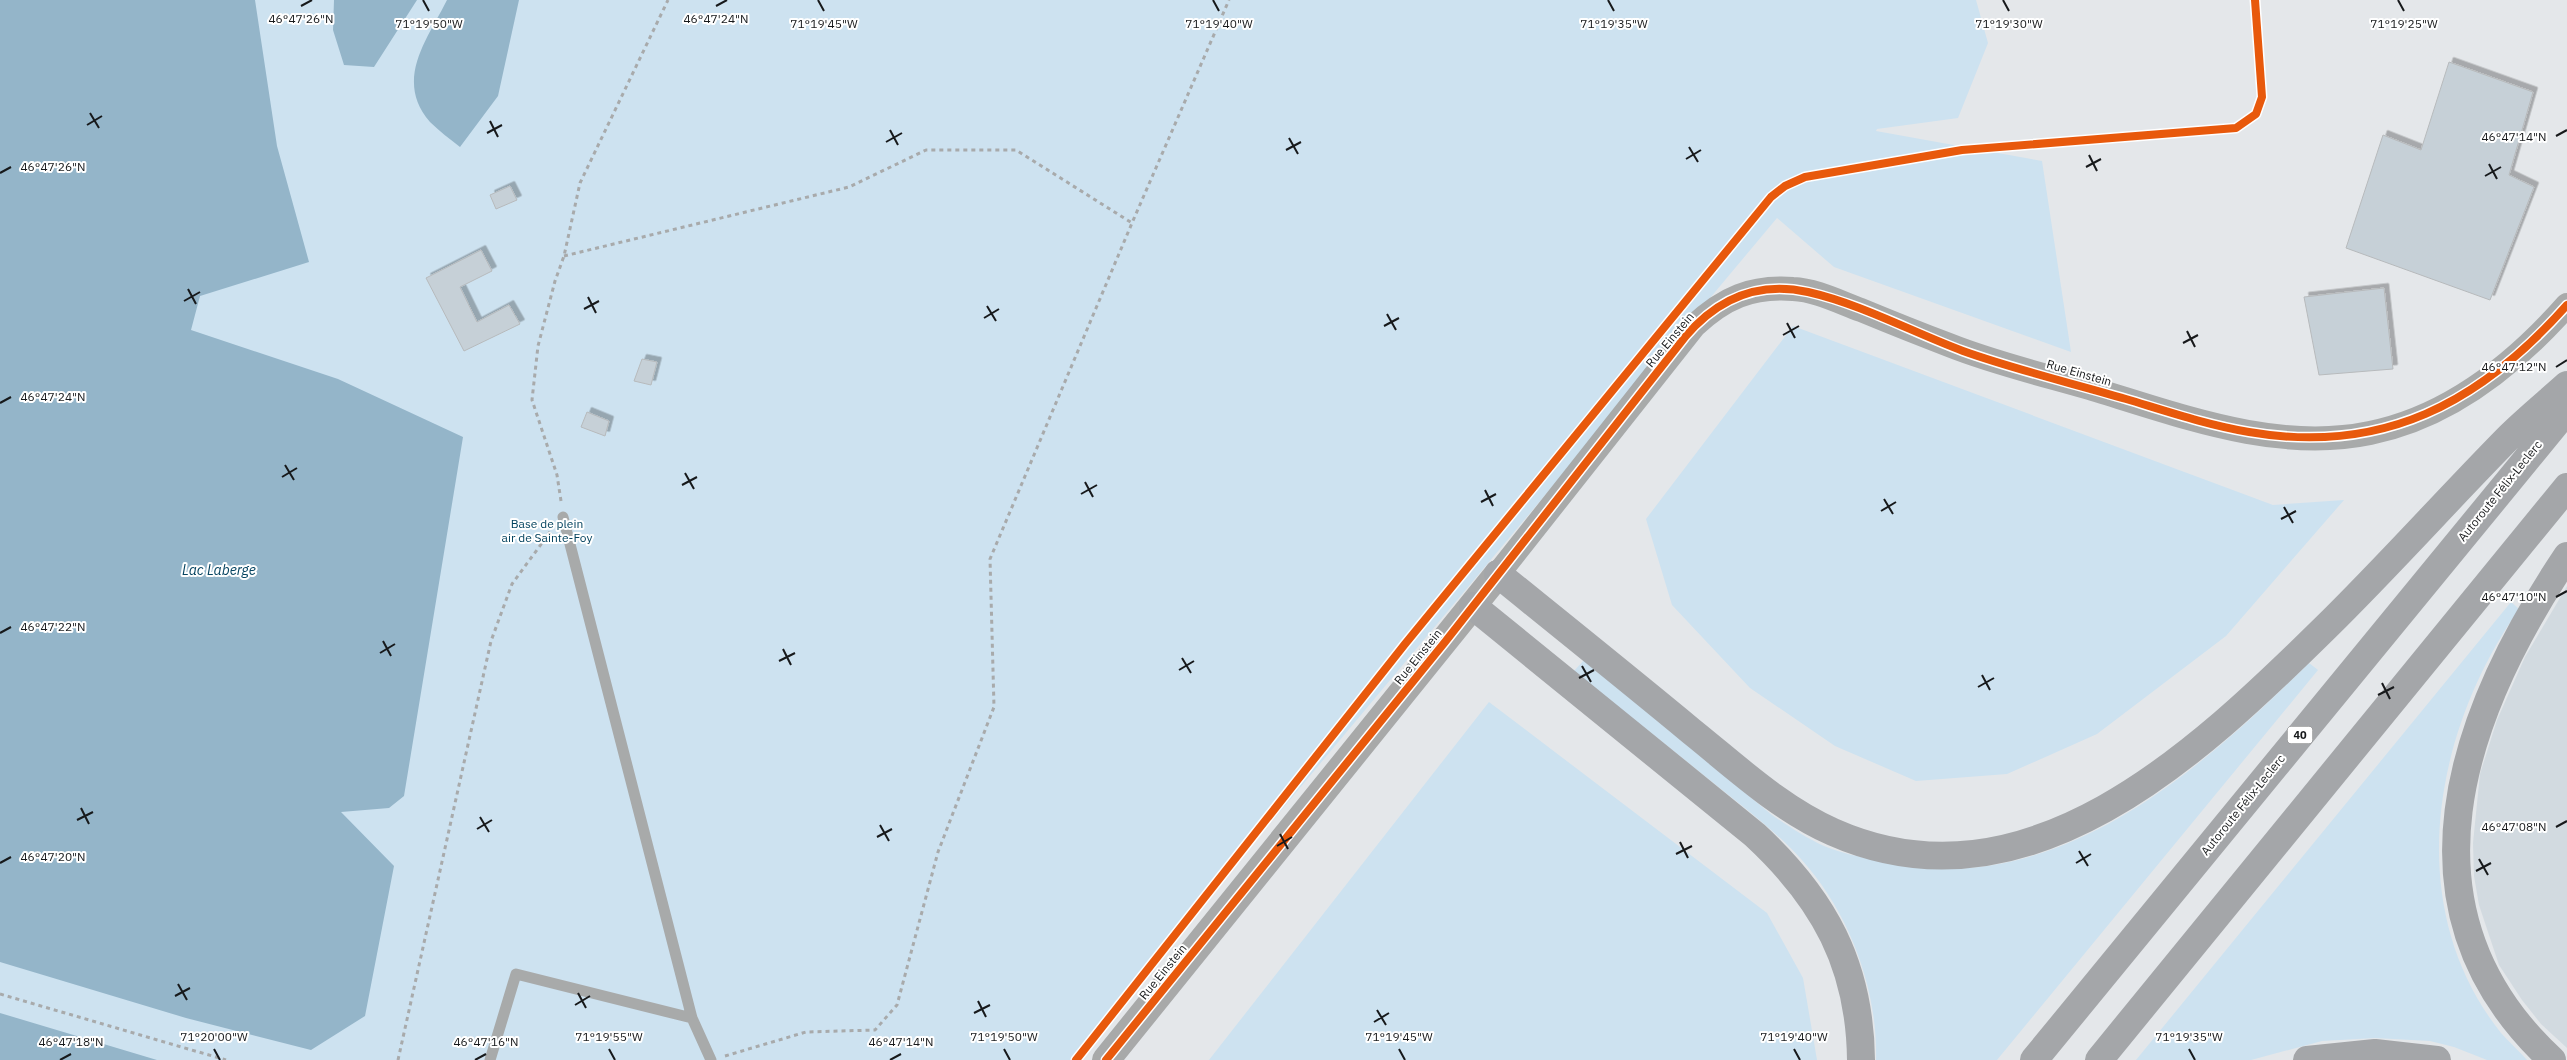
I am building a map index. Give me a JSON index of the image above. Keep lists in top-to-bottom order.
{
  "streets": {
    "highway": ["Autoroute Félix-Leclerc", "40"],
    "street": ["Rue Einstein"]
  },
  "water": ["Lac Laberge"],
  "parks": ["Base de plein air de Sainte-Foy"],
  "coordinates": [
    "46°47'26\"N",
    "46°47'24\"N",
    "71°19'50\"W",
    "71°19'45\"W",
    "71°19'40\"W",
    "71°19'35\"W",
    "71°19'30\"W",
    "71°19'25\"W",
    "46°47'14\"N",
    "46°47'12\"N",
    "46°47'10\"N",
    "46°47'22\"N",
    "46°47'08\"N",
    "46°47'20\"N",
    "71°20'00\"W",
    "71°19'55\"W",
    "46°47'18\"N",
    "46°47'16\"N"
  ]
}
